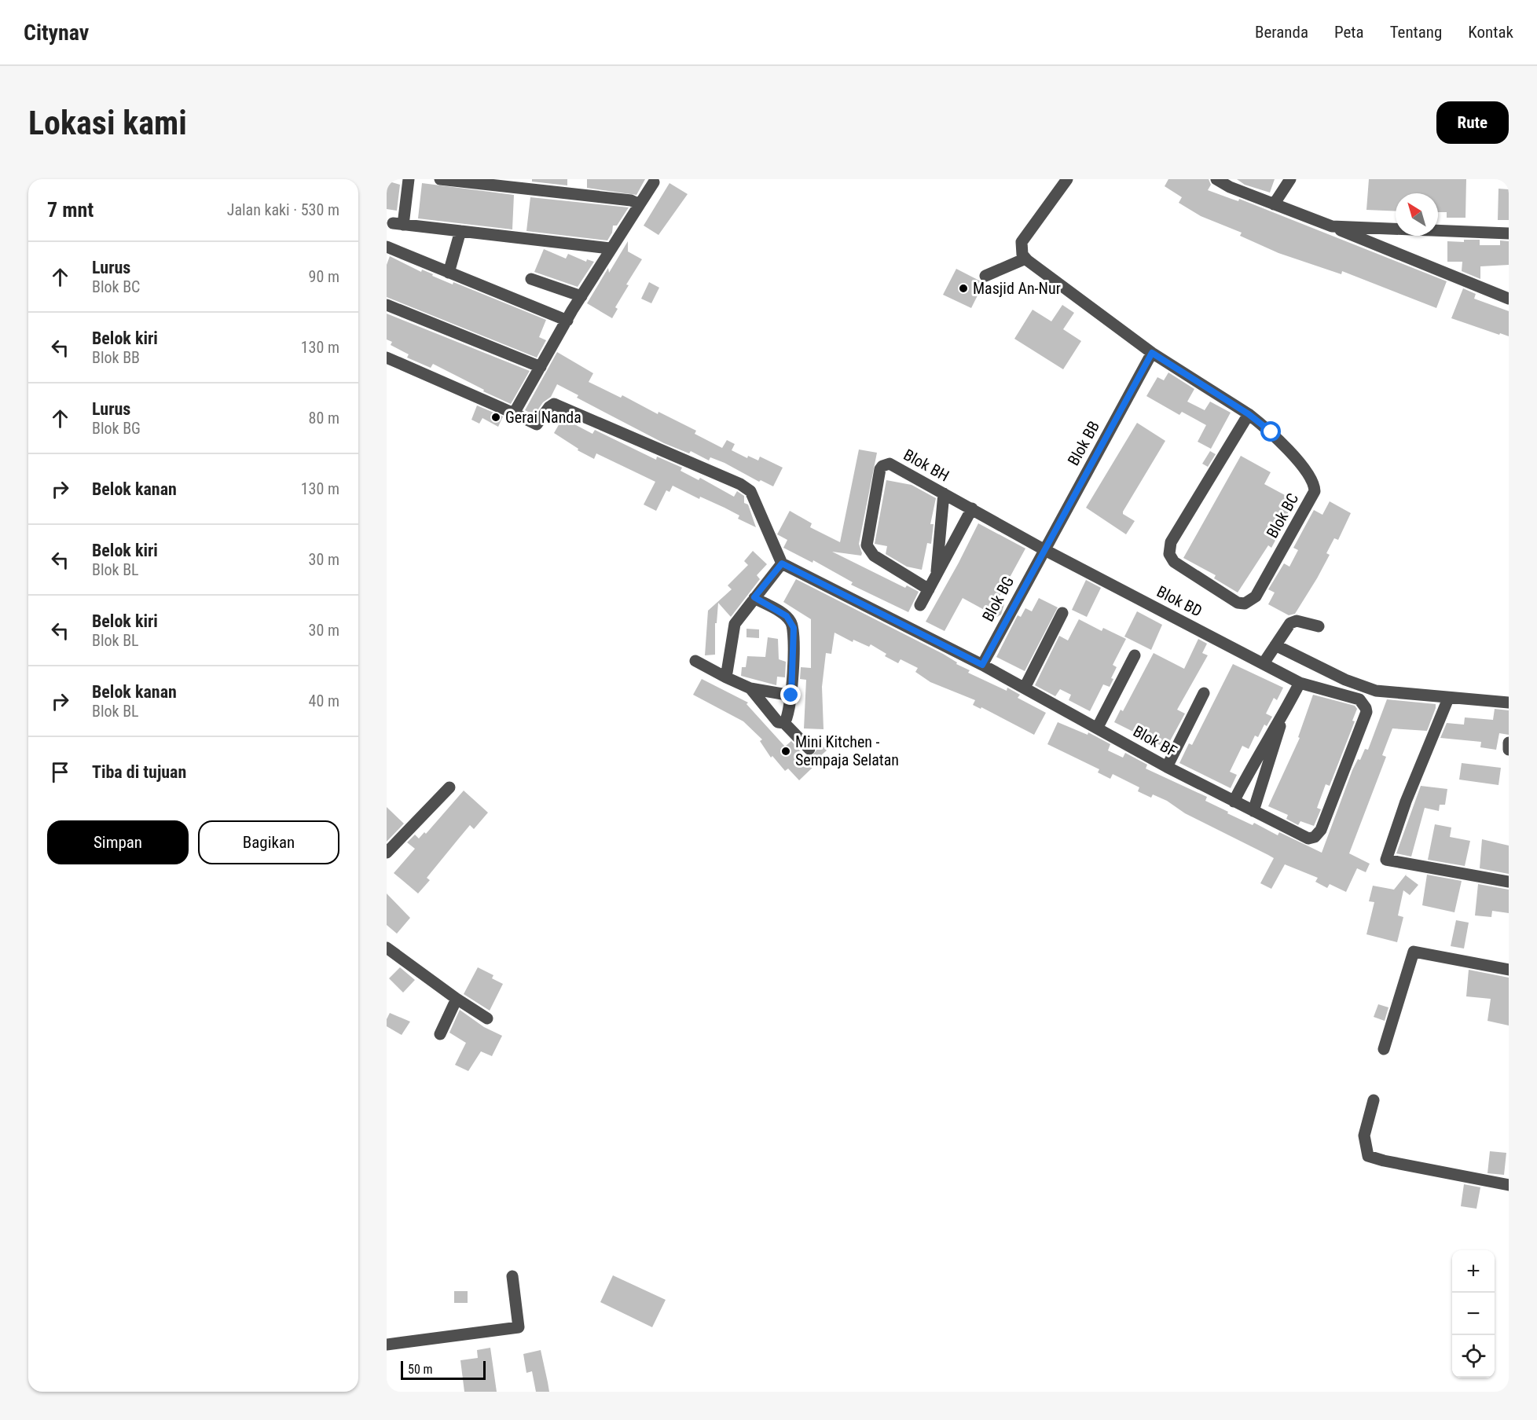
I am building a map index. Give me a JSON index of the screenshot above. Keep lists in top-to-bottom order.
{
  "streets": {
    "street": [
      "Blok BB",
      "Blok BH",
      "Blok BC",
      "Blok BG",
      "Blok BD",
      "Blok BF"
    ]
  },
  "crossings": [
    ["Blok BB", "Blok BH"],
    ["Blok BB", "Blok BC"],
    ["Blok BB", "Blok BG"],
    ["Blok BB", "Blok BD"],
    ["Blok BH", "Blok BG"],
    ["Blok BH", "Blok BD"],
    ["Blok BG", "Blok BD"],
    ["Blok BG", "Blok BF"],
    ["Blok BD", "Blok BF"]
  ],
  "places": ["Masjid An-Nur", "Gerai Nanda", "Mini Kitchen - Sempaja Selatan"],
  "scale_bar": "50 m",
  "north": "top left",
  "page": {
    "header": "Citynav",
    "nav": [
      "Beranda",
      "Peta",
      "Tentang",
      "Kontak"
    ],
    "buttons": [
      "Rute",
      ["Simpan", "Bagikan"]
    ],
    "title": "Lokasi kami",
    "heading": ["7 mnt", "Jalan kaki · 530 m"],
    "list": [
      ["Lurus", "Blok BC", "90 m"],
      ["Belok kiri", "Blok BB", "130 m"],
      ["Lurus", "Blok BG", "80 m"],
      ["Belok kanan", "130 m"],
      ["Belok kiri", "Blok BL", "30 m"],
      ["Belok kiri", "Blok BL", "30 m"],
      ["Belok kanan", "Blok BL", "40 m"],
      "Tiba di tujuan"
    ],
    "map_buttons": ["+", "−"],
    "scale": "50 m"
  }
}
